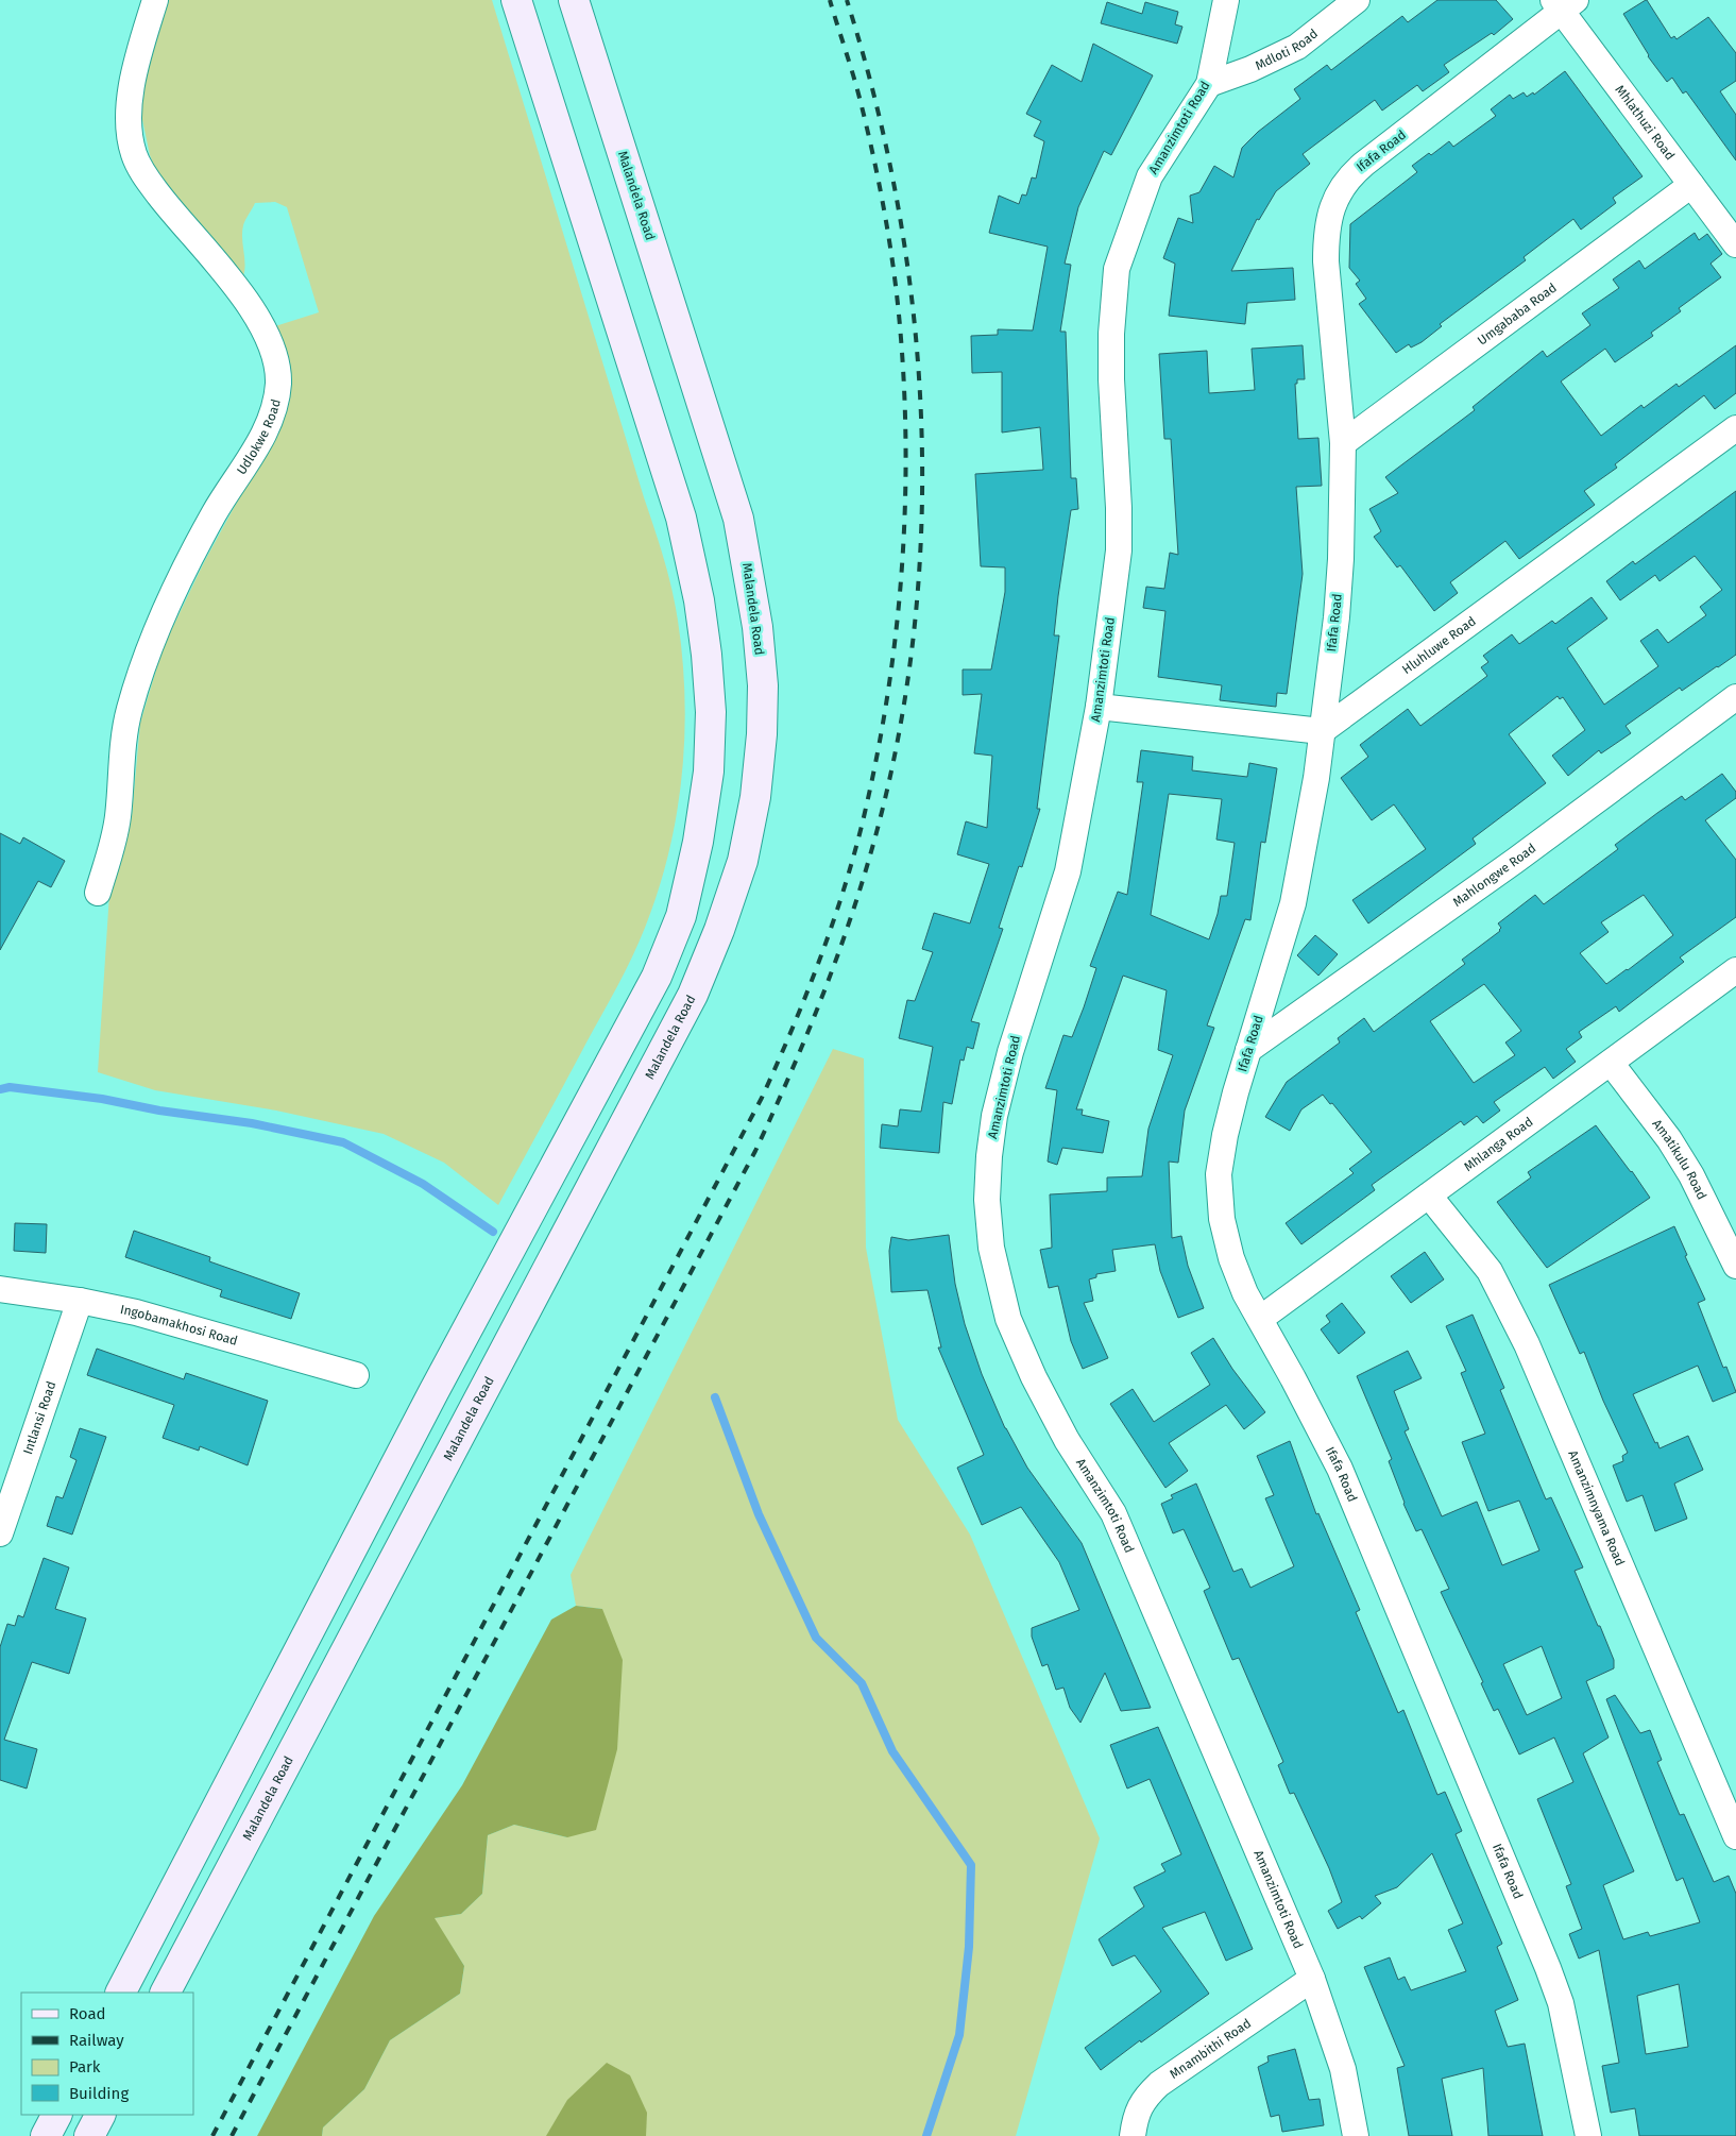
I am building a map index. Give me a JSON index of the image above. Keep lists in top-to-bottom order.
{
  "streets": {
    "main road": ["Malandela Road"],
    "street": [
      "Mdloti Road",
      "Mhlathuzi Road",
      "Amanzimtoti Road",
      "Ifafa Road",
      "Umgababa Road",
      "Udlokwe Road",
      "Hluhluwe Road",
      "Mahlongwe Road",
      "Mhlanga Road",
      "Amatikulu Road",
      "Ingobamakhosi Road",
      "Intlansi Road",
      "Amanzimnyama Road",
      "Mnambithi Road"
    ]
  },
  "crossings": [
    ["Mdloti Road", "Amanzimtoti Road"],
    ["Mhlathuzi Road", "Ifafa Road"],
    ["Mhlathuzi Road", "Umgababa Road"],
    ["Amanzimtoti Road", "Mnambithi Road"],
    ["Ifafa Road", "Umgababa Road"],
    ["Ifafa Road", "Hluhluwe Road"],
    ["Ifafa Road", "Mahlongwe Road"],
    ["Ifafa Road", "Mhlanga Road"],
    ["Mhlanga Road", "Amatikulu Road"],
    ["Mhlanga Road", "Amanzimnyama Road"],
    ["Ingobamakhosi Road", "Intlansi Road"]
  ],
  "legend": [
    "Road",
    "Railway",
    "Park",
    "Building"
  ]
}
